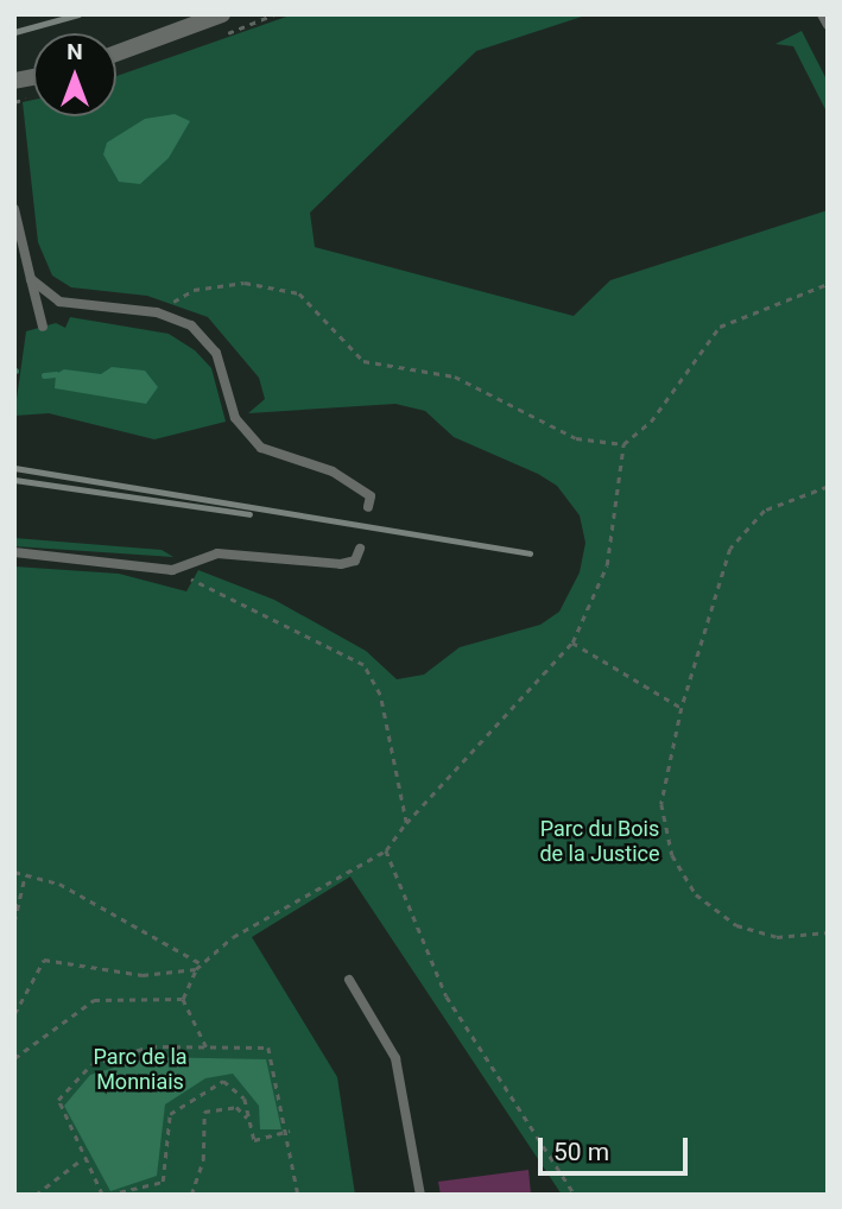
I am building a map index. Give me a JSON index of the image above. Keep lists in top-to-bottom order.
{
  "parks": ["Parc du Bois de la Justice", "Parc de la Monniais"],
  "scale_bar": "50 m",
  "north": "top"
}
